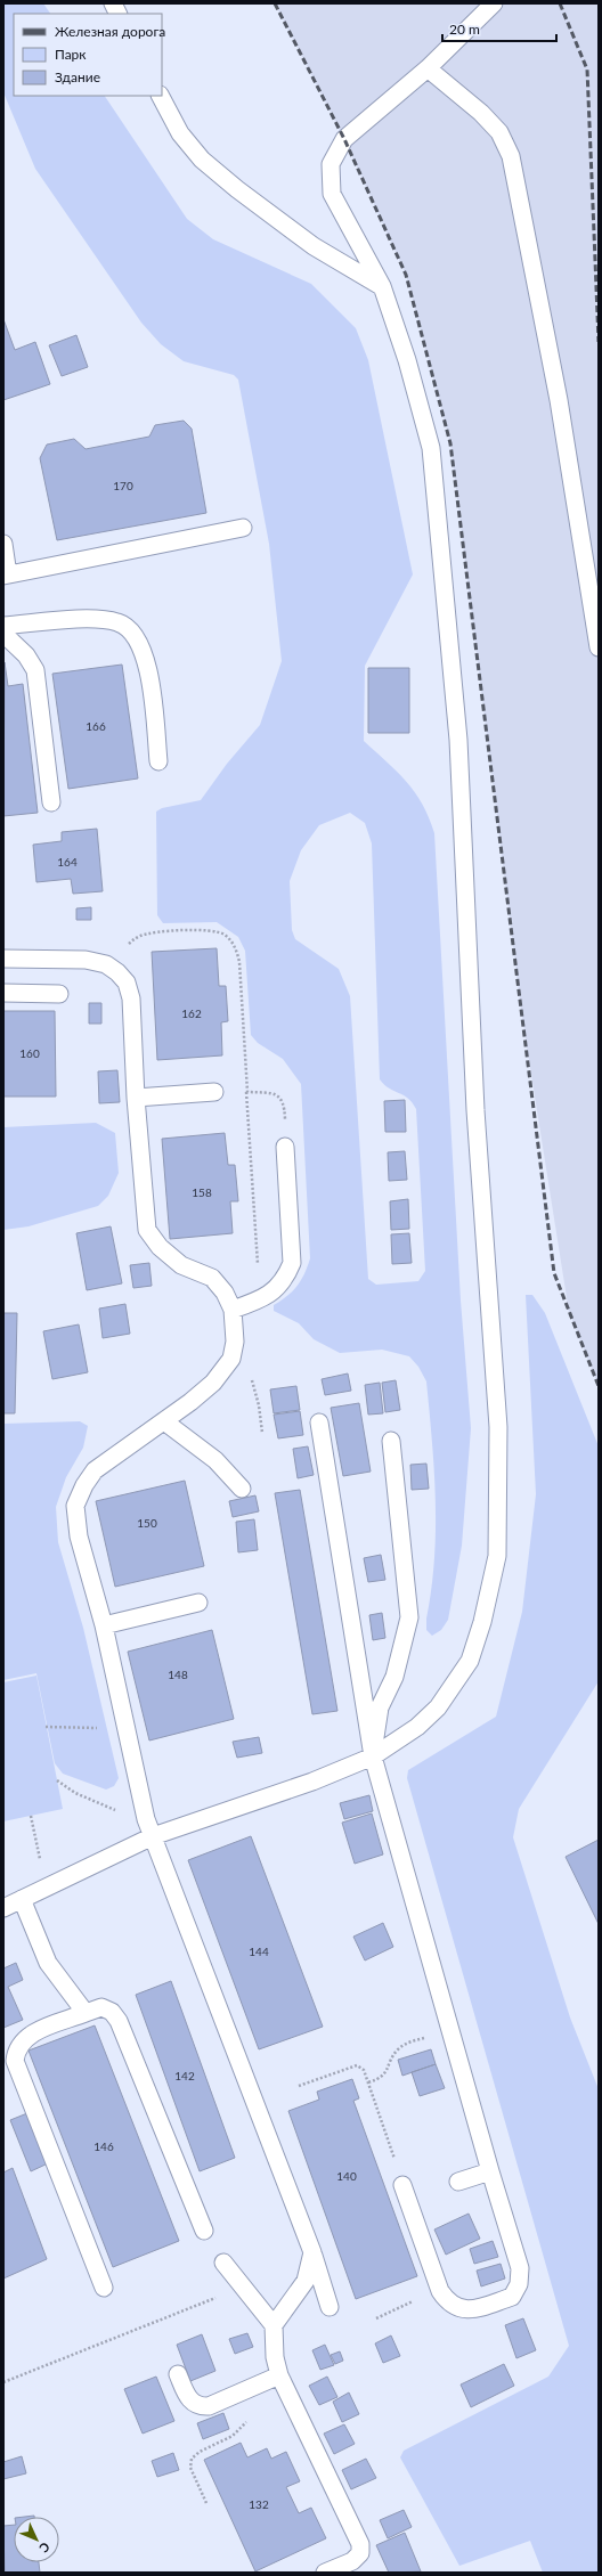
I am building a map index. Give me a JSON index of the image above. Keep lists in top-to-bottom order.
{
  "house_numbers": [
    "170",
    "166",
    "164",
    "162",
    "160",
    "158",
    "150",
    "148",
    "144",
    "142",
    "146",
    "140",
    "132"
  ],
  "legend": ["Железная дорога", "Парк", "Здание"],
  "scale_bar": "20 m",
  "north": "bottom right"
}
